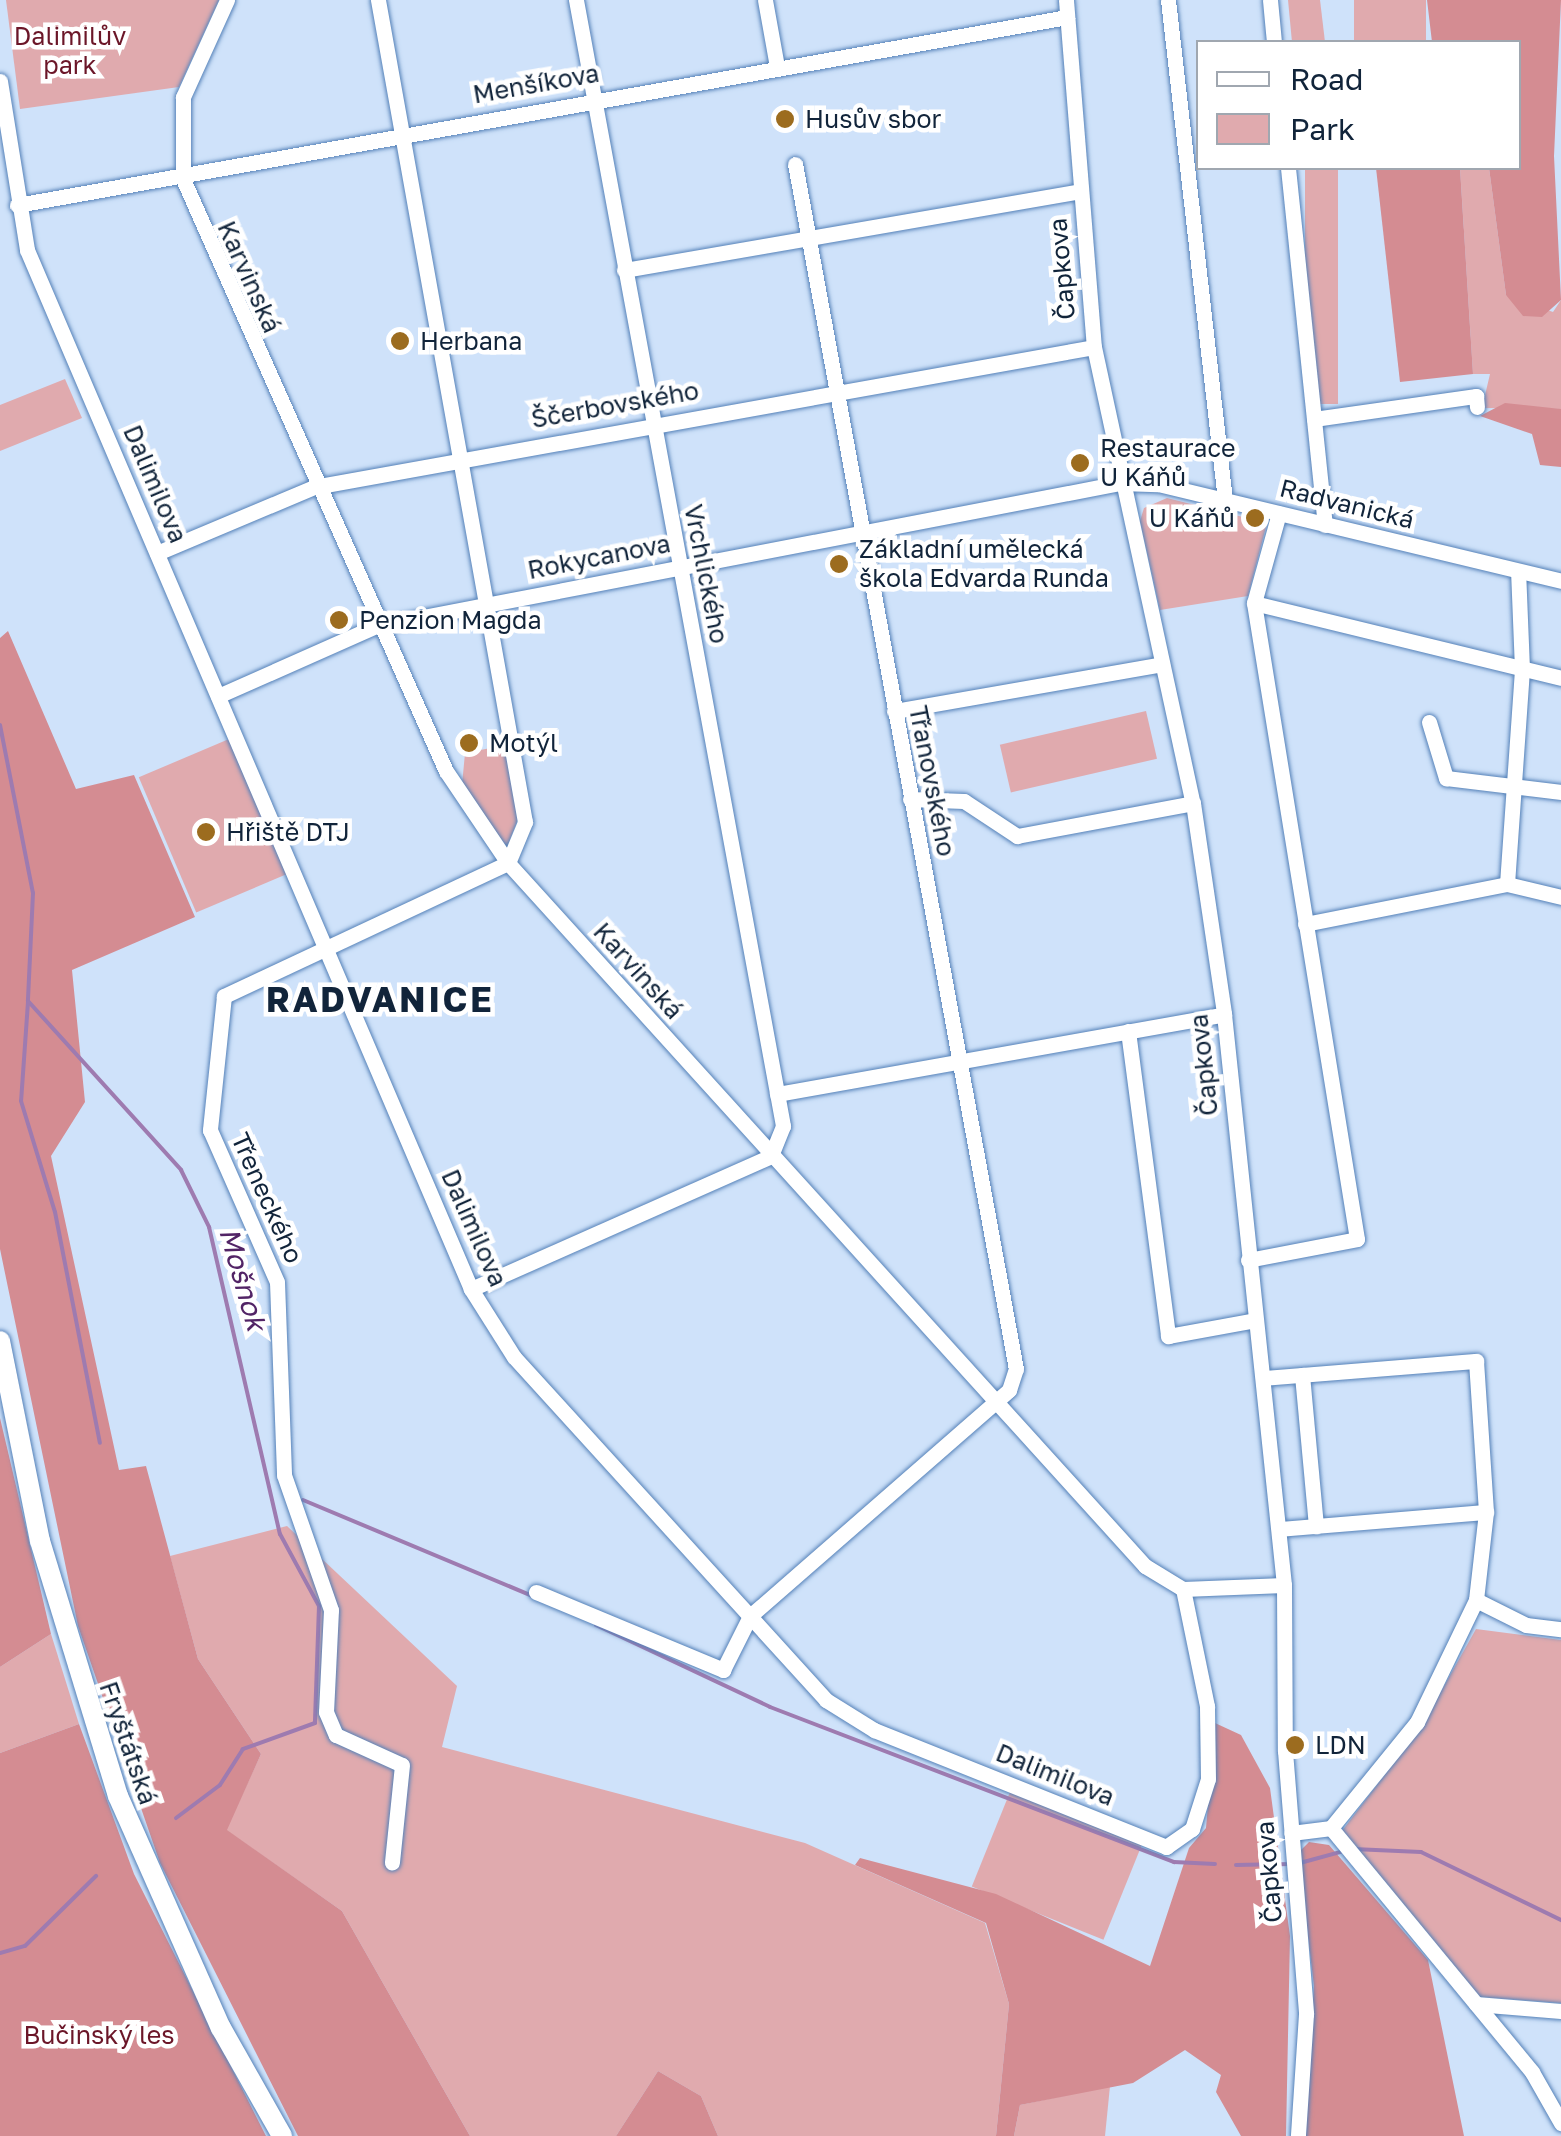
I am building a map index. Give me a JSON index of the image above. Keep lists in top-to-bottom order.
{
  "streets": {
    "main road": ["Fryštátská"],
    "street": [
      "Menšíkova",
      "Čapkova",
      "Karvinská",
      "Ščerbovského",
      "Dalimilova",
      "Radvanická",
      "Rokycanova",
      "Vrchlického",
      "Třanovského",
      "Třeneckého"
    ]
  },
  "crossings": [
    ["Menšíkova", "Čapkova"],
    ["Menšíkova", "Karvinská"],
    ["Menšíkova", "Dalimilova"],
    ["Menšíkova", "Vrchlického"],
    ["Čapkova", "Ščerbovského"],
    ["Čapkova", "Radvanická"],
    ["Čapkova", "Rokycanova"],
    ["Karvinská", "Ščerbovského"],
    ["Karvinská", "Dalimilova"],
    ["Karvinská", "Rokycanova"],
    ["Karvinská", "Vrchlického"],
    ["Karvinská", "Třanovského"],
    ["Karvinská", "Třeneckého"],
    ["Ščerbovského", "Dalimilova"],
    ["Ščerbovského", "Vrchlického"],
    ["Ščerbovského", "Třanovského"],
    ["Dalimilova", "Rokycanova"],
    ["Dalimilova", "Třeneckého"],
    ["Radvanická", "Rokycanova"],
    ["Rokycanova", "Vrchlického"],
    ["Rokycanova", "Třanovského"]
  ],
  "districts": ["RADVANICE"],
  "water": ["Mošnok"],
  "parks": ["Dalimilův park", "Bučinský les"],
  "places": [
    "Husův sbor",
    "Herbana",
    "Restaurace U Káňů",
    "U Káňů",
    "Základní umělecká škola Edvarda Runda",
    "Penzion Magda",
    "Motýl",
    "Hřiště DTJ",
    "LDN"
  ],
  "legend": ["Road", "Park"]
}
